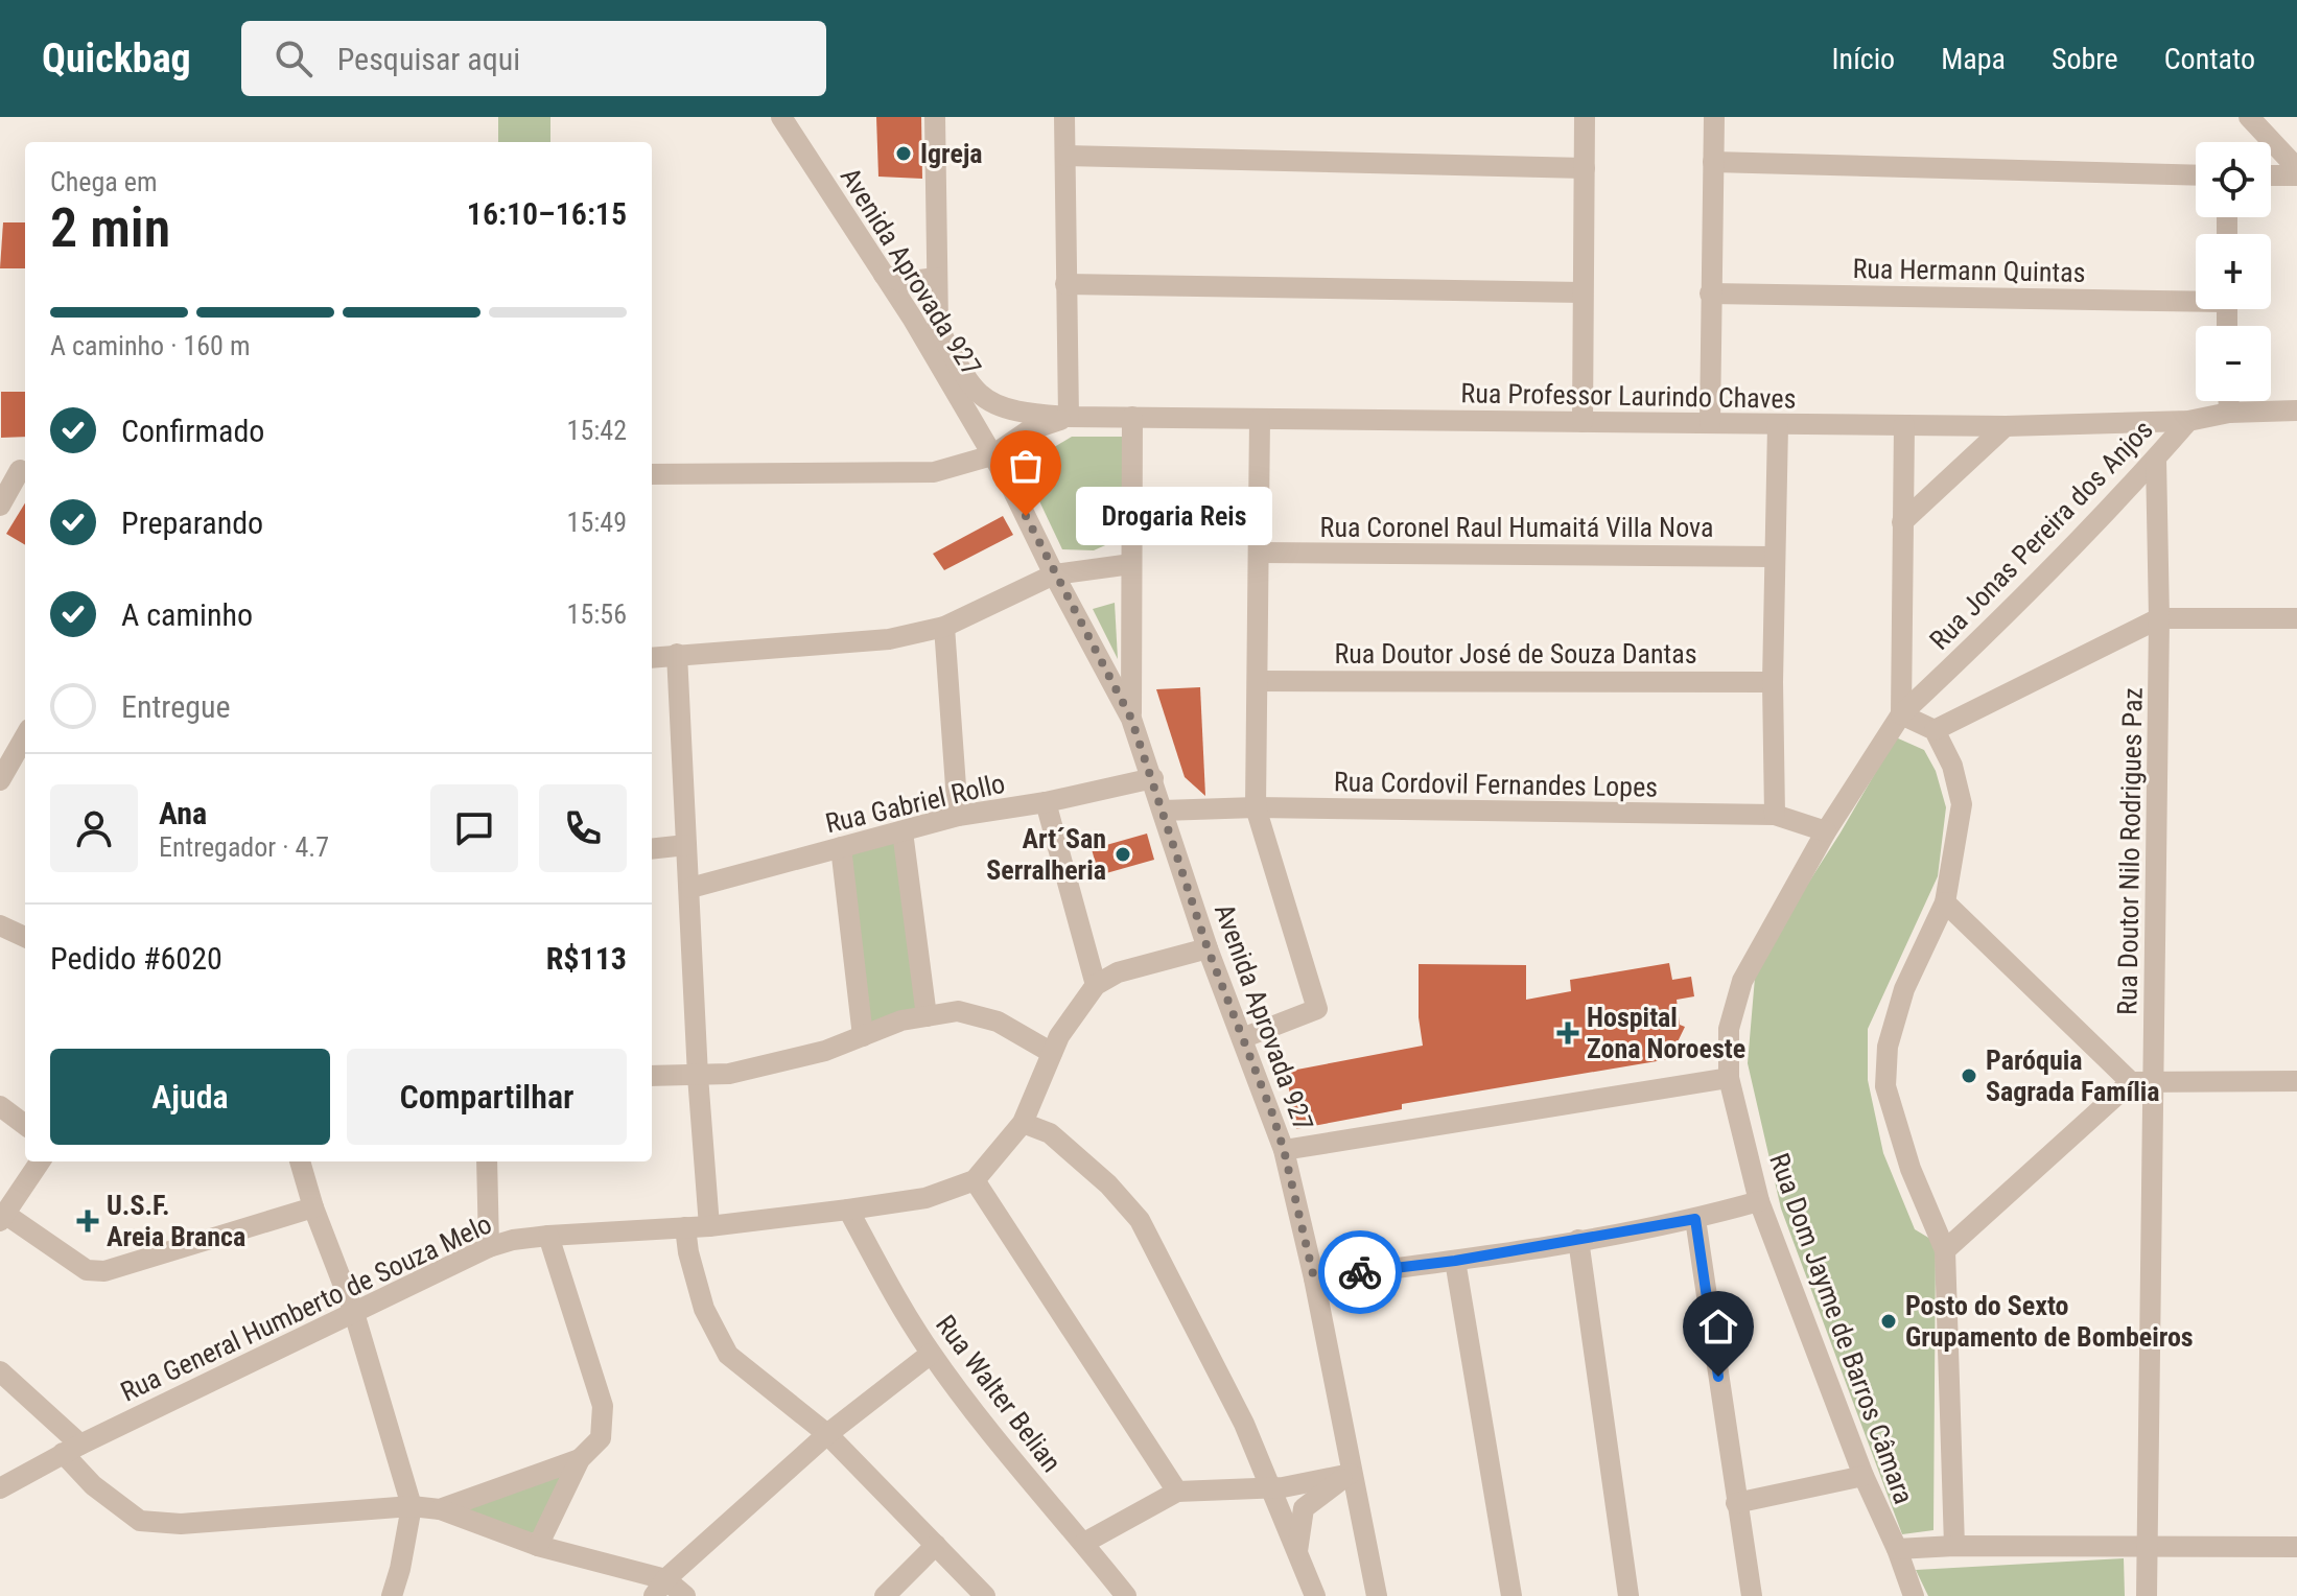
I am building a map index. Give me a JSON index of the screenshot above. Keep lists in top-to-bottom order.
{
  "streets": {
    "street": [
      "Rua Hermann Quintas",
      "Avenida Aprovada 927",
      "Rua Professor Laurindo Chaves",
      "Rua Coronel Raul Humaitá Villa Nova",
      "Rua Jonas Pereira dos Anjos",
      "Rua Doutor José de Souza Dantas",
      "Rua Cordovil Fernandes Lopes",
      "Rua Gabriel Rollo",
      "Rua Doutor Nilo Rodrigues Paz",
      "Rua General Humberto de Souza Melo",
      "Rua Dom Jayme de Barros Câmara",
      "Rua Walter Belian"
    ]
  },
  "crossings": [
    ["Avenida Aprovada 927", "Rua Cordovil Fernandes Lopes"],
    ["Avenida Aprovada 927", "Rua Gabriel Rollo"],
    ["Rua Professor Laurindo Chaves", "Rua Jonas Pereira dos Anjos"],
    ["Rua Jonas Pereira dos Anjos", "Rua Cordovil Fernandes Lopes"],
    ["Rua Jonas Pereira dos Anjos", "Rua Doutor Nilo Rodrigues Paz"],
    ["Rua Jonas Pereira dos Anjos", "Rua Dom Jayme de Barros Câmara"],
    ["Rua Cordovil Fernandes Lopes", "Rua Dom Jayme de Barros Câmara"],
    ["Rua General Humberto de Souza Melo", "Rua Walter Belian"]
  ],
  "places": {
    "other": [
      "Igreja",
      "Drogaria Reis",
      "Art´San Serralheria",
      "Paróquia Sagrada Família",
      "Posto do Sexto Grupamento de Bombeiros"
    ],
    "health": ["Hospital Zona Noroeste", "U.S.F. Areia Branca"]
  },
  "page": {
    "header": "Quickbag",
    "search": "Pesquisar aqui",
    "nav": [
      "Início",
      "Mapa",
      "Sobre",
      "Contato"
    ],
    "map_buttons": ["+", "−"],
    "heading": ["2 min", "Chega em", "16:10–16:15"],
    "panel": [
      "Ana",
      "Entregador · 4.7",
      "Pedido #6020",
      "R$113"
    ],
    "bar": "A caminho · 160 m",
    "list": [
      ["Confirmado", "15:42"],
      ["Preparando", "15:49"],
      ["A caminho", "15:56"],
      "Entregue"
    ],
    "bubble": "Drogaria Reis",
    "buttons": ["Ajuda", "Compartilhar"]
  }
}
